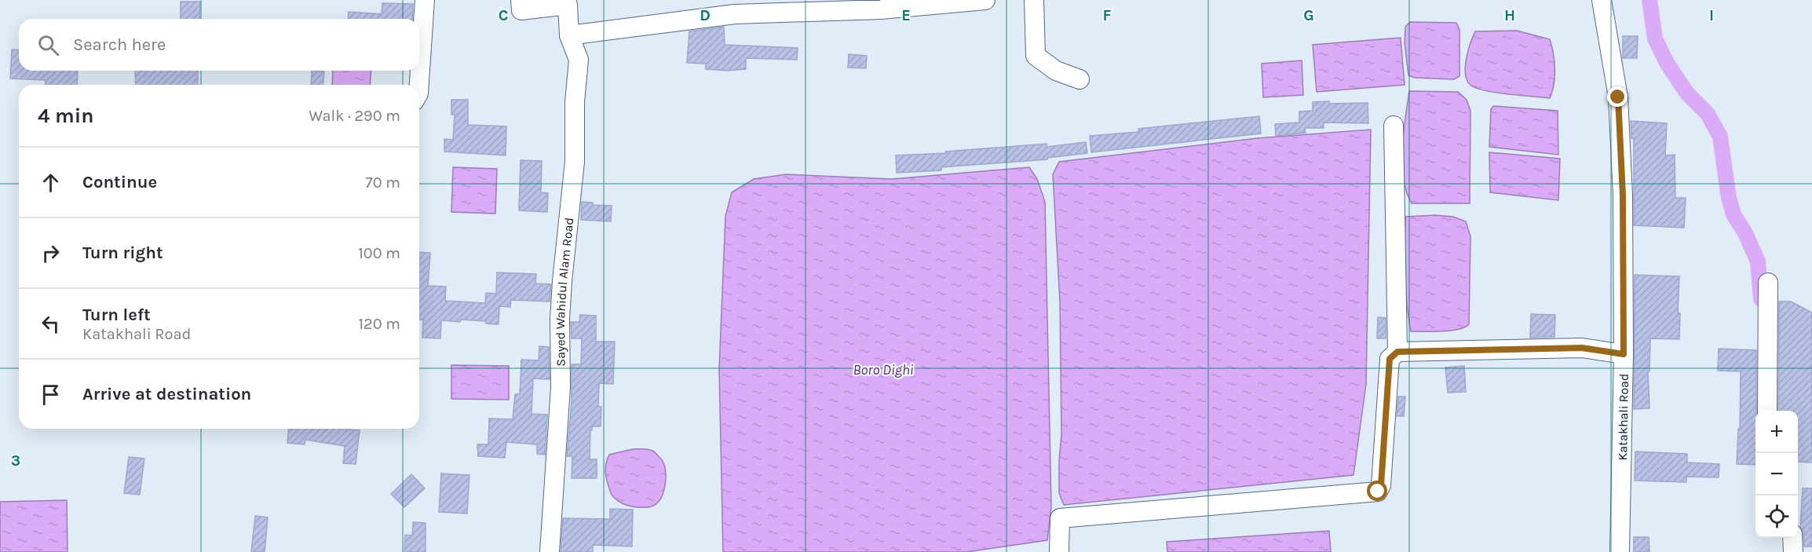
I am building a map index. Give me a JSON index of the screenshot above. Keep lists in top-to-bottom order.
{
  "streets": {
    "street": ["Sayed Wahidul Alam Road", "Katakhali Road"]
  },
  "water": ["Boro Dighi"],
  "page": {
    "search": "Search here",
    "heading": ["4 min", "Walk · 290 m"],
    "list": [
      ["Continue", "70 m"],
      ["Turn right", "100 m"],
      ["Turn left", "Katakhali Road", "120 m"],
      "Arrive at destination"
    ],
    "map_buttons": ["+", "−"]
  },
  "grid": {
    "columns": [
      "C",
      "D",
      "E",
      "F",
      "G",
      "H",
      "I"
    ],
    "rows": ["3"]
  }
}
